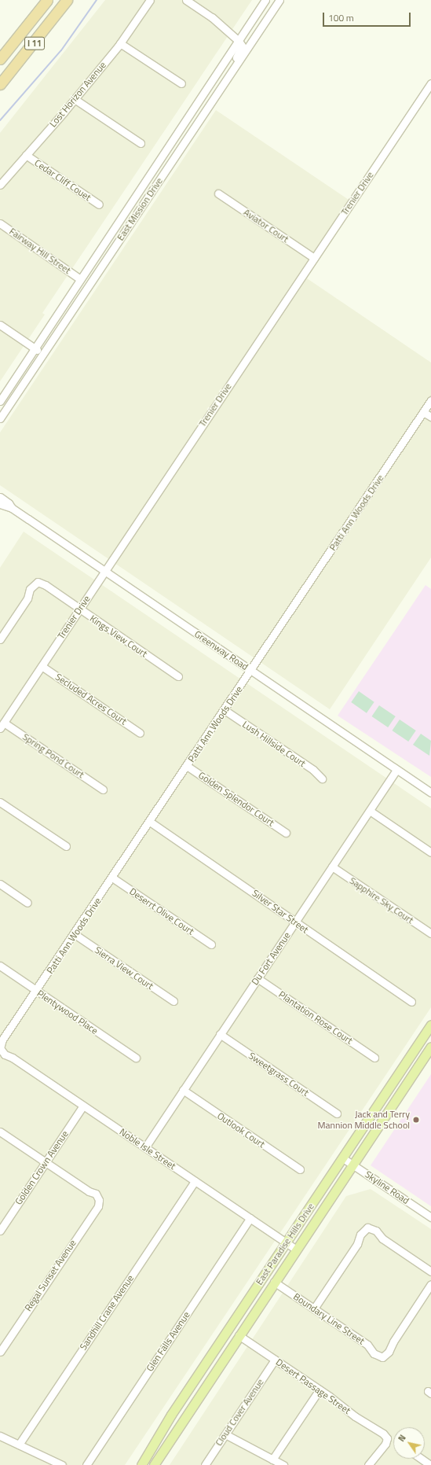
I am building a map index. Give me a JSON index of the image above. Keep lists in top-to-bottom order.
{
  "streets": {
    "highway": ["I 11"],
    "main road": ["East Paradise Hills Drive"],
    "street": [
      "Lost Horizon Avenue",
      "Cedar Cliff Couet",
      "Trenier Drive",
      "East Mission Drive",
      "Aviator Court",
      "Fairway Hill Street",
      "Patti Ann Woods Drive",
      "Kings View Court",
      "Greenway Road",
      "Secluded Acres Court",
      "Lush Hillside Court",
      "Spring Pond Court",
      "Golden Splendor Court",
      "Sapphire Sky Court",
      "Deserrt Olive Court",
      "Silver Star Street",
      "Du Fort Avenue",
      "Sierra View Court",
      "Plentywood Place",
      "Plantation Rose Court",
      "Sweetgrass Court",
      "Outlook Court",
      "Noble Isle Street",
      "Golden Crown Avenue",
      "Skyline Road",
      "Regal Sunset Avenue",
      "Sandhill Crane Avenue",
      "Boundary Line Street",
      "Glen Falls Avenue",
      "Desert Passage Street",
      "Cloud Cover Avenue"
    ]
  },
  "crossings": [
    ["Lost Horizon Avenue", "Cedar Cliff Couet"],
    ["Trenier Drive", "Aviator Court"],
    ["Trenier Drive", "Kings View Court"],
    ["Trenier Drive", "Greenway Road"],
    ["Trenier Drive", "Secluded Acres Court"],
    ["Trenier Drive", "Spring Pond Court"],
    ["East Mission Drive", "Fairway Hill Street"],
    ["Patti Ann Woods Drive", "Greenway Road"],
    ["Patti Ann Woods Drive", "Lush Hillside Court"],
    ["Patti Ann Woods Drive", "Golden Splendor Court"],
    ["Patti Ann Woods Drive", "Deserrt Olive Court"],
    ["Patti Ann Woods Drive", "Silver Star Street"],
    ["Patti Ann Woods Drive", "Sierra View Court"],
    ["Patti Ann Woods Drive", "Plentywood Place"],
    ["Patti Ann Woods Drive", "Noble Isle Street"],
    ["Greenway Road", "Du Fort Avenue"],
    ["Sapphire Sky Court", "Du Fort Avenue"],
    ["Silver Star Street", "Du Fort Avenue"],
    ["Du Fort Avenue", "Plantation Rose Court"],
    ["Du Fort Avenue", "Sweetgrass Court"],
    ["Du Fort Avenue", "Outlook Court"],
    ["Du Fort Avenue", "Noble Isle Street"],
    ["Noble Isle Street", "Golden Crown Avenue"],
    ["Noble Isle Street", "East Paradise Hills Drive"],
    ["Noble Isle Street", "Sandhill Crane Avenue"],
    ["Noble Isle Street", "Glen Falls Avenue"],
    ["Golden Crown Avenue", "Regal Sunset Avenue"],
    ["Skyline Road", "East Paradise Hills Drive"],
    ["East Paradise Hills Drive", "Boundary Line Street"],
    ["East Paradise Hills Drive", "Desert Passage Street"],
    ["Desert Passage Street", "Cloud Cover Avenue"]
  ],
  "places": ["Jack and Terry Mannion Middle School"],
  "scale_bar": "100 m",
  "north": "top left"
}
